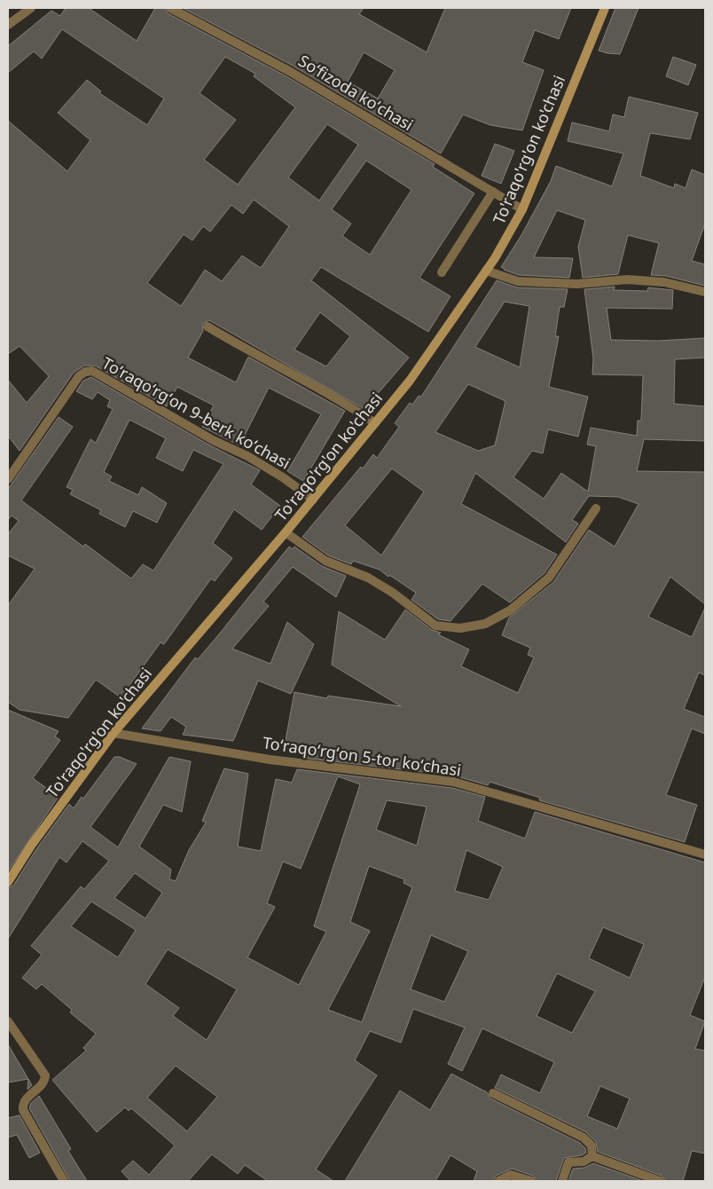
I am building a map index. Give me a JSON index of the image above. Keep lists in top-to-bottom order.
{
  "streets": {
    "street": [
      "Soʻfizoda koʻchasi",
      "To'raqo'rg'on ko'chasi",
      "Toʻraqoʻrgʻon 9-berk koʻchasi",
      "Toʻraqoʻrgʻon 5-tor koʻchasi"
    ]
  },
  "crossings": [
    ["Soʻfizoda koʻchasi", "To'raqo'rg'on ko'chasi"],
    ["To'raqo'rg'on ko'chasi", "Toʻraqoʻrgʻon 9-berk koʻchasi"],
    ["To'raqo'rg'on ko'chasi", "Toʻraqoʻrgʻon 5-tor koʻchasi"]
  ]
}
